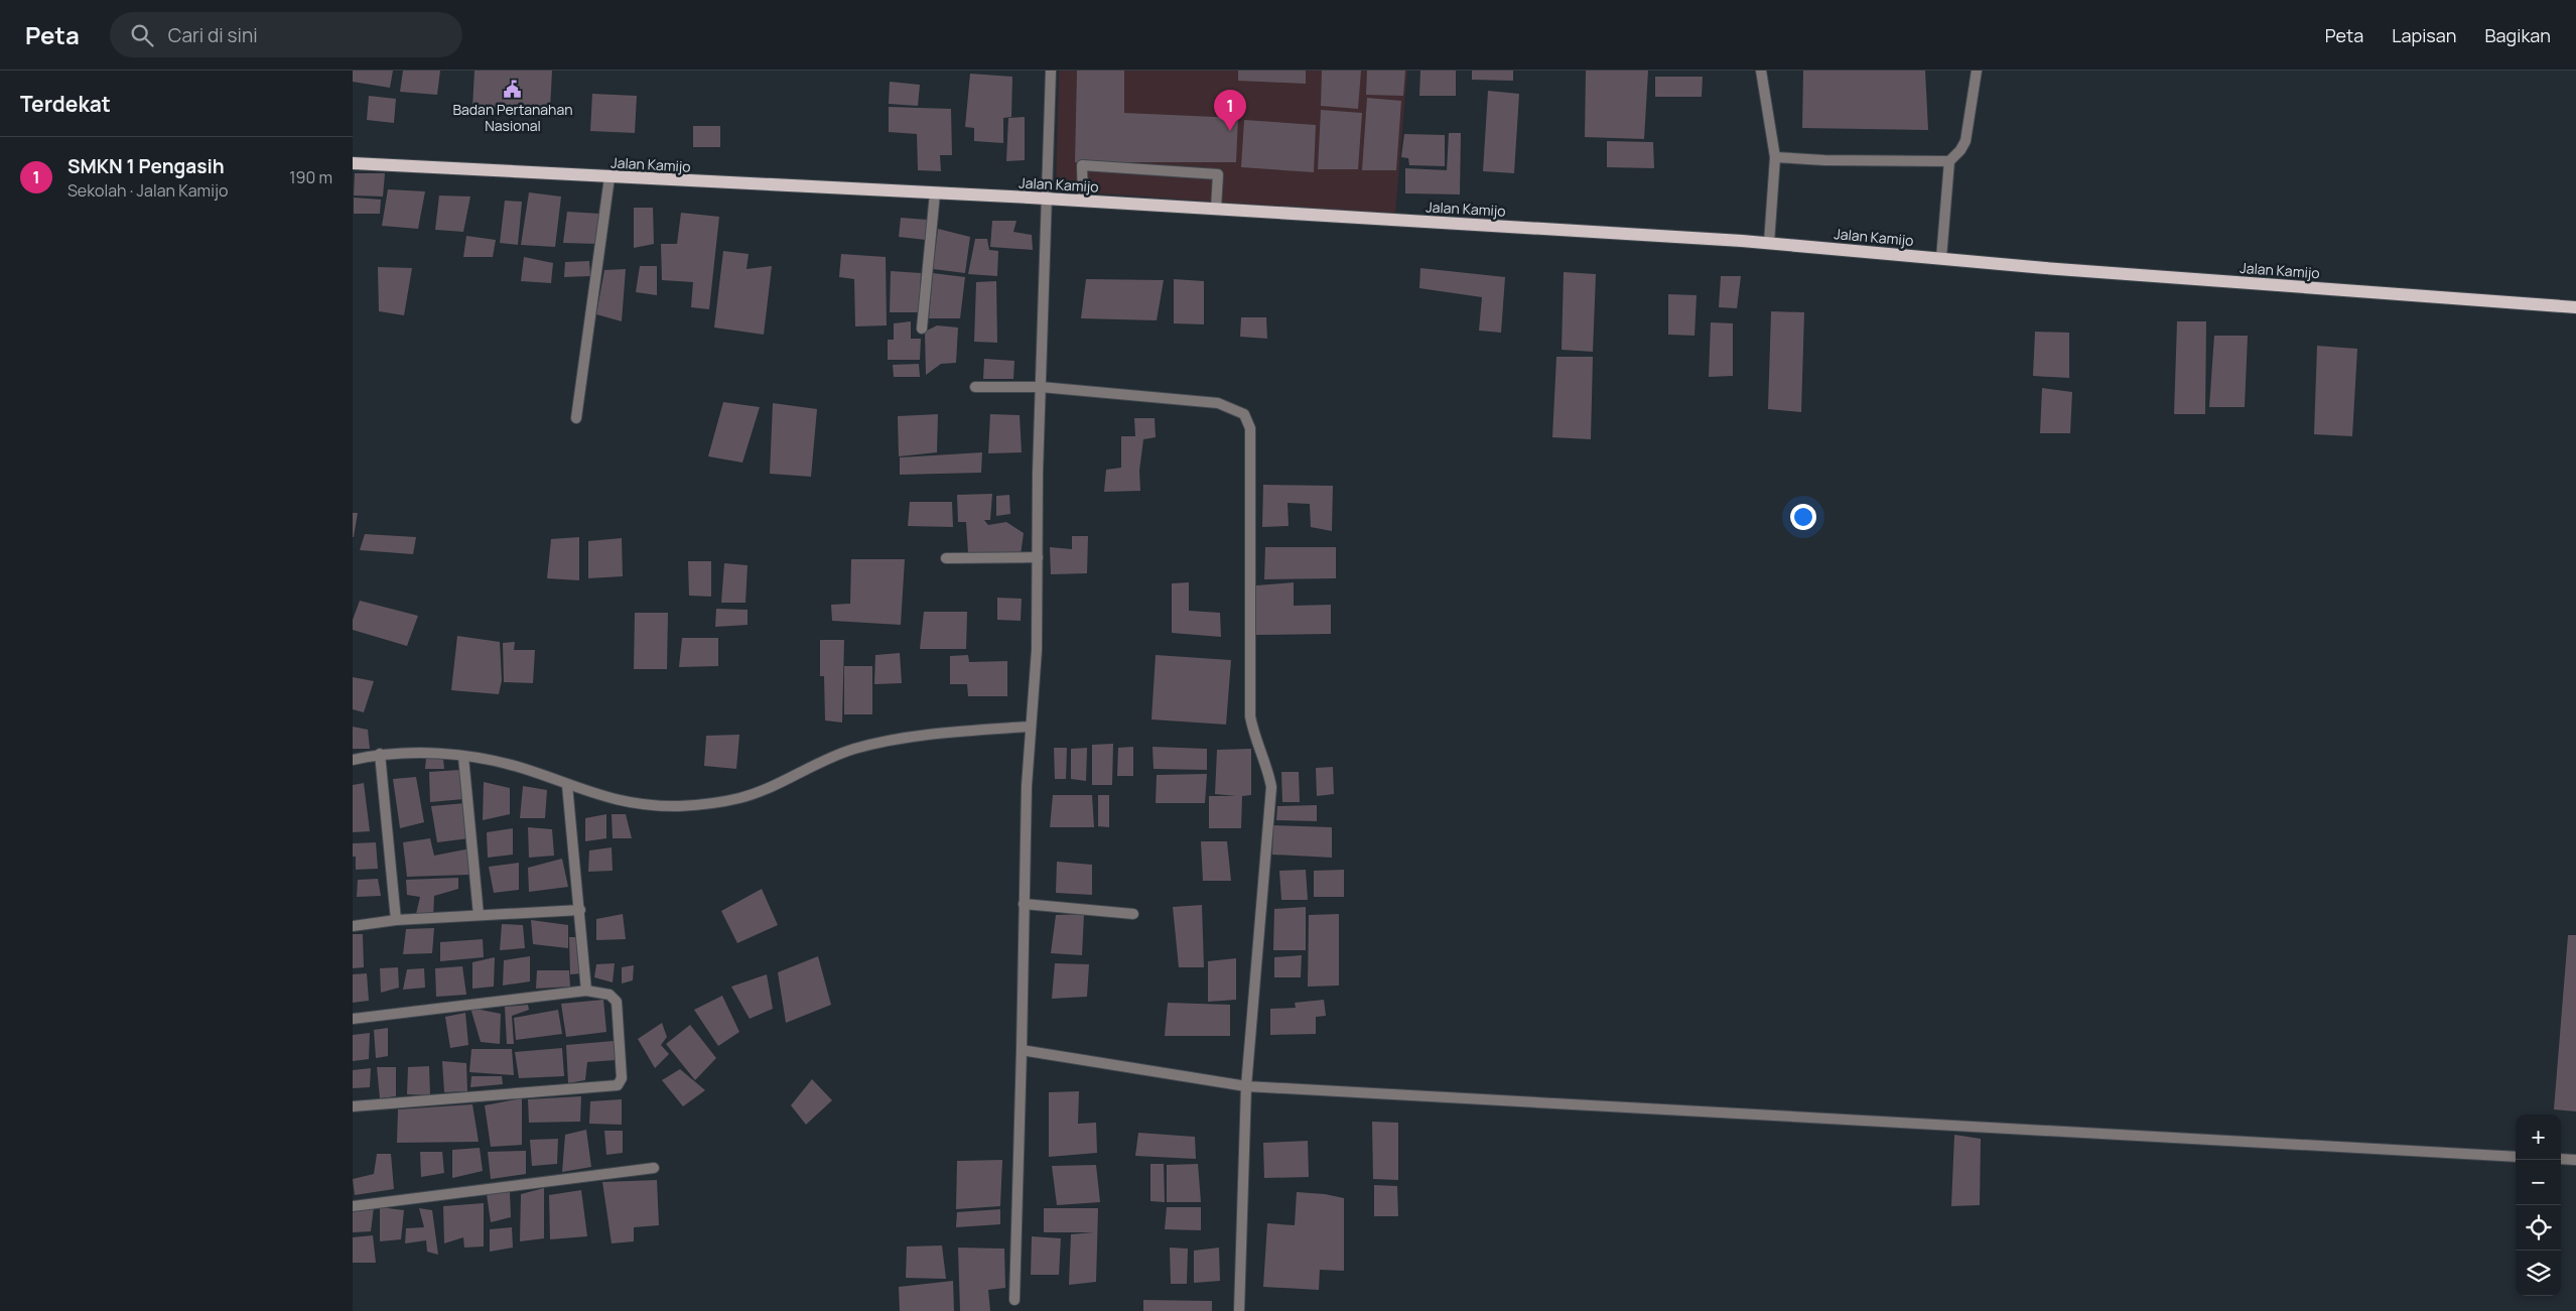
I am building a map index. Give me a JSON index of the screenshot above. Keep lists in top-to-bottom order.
{
  "streets": {
    "main road": ["Jalan Kamijo"]
  },
  "places": {
    "public building": ["Badan Pertanahan Nasional"]
  },
  "page": {
    "header": "Peta",
    "search": "Cari di sini",
    "nav": ["Peta", "Lapisan", "Bagikan"],
    "heading": "Terdekat",
    "pins": "1",
    "list": [
      {
        "mark": "1",
        "name": "SMKN 1 Pengasih",
        "note": "Sekolah · Jalan Kamijo",
        "value": "190 m"
      }
    ],
    "map_buttons": ["+", "−"]
  }
}
